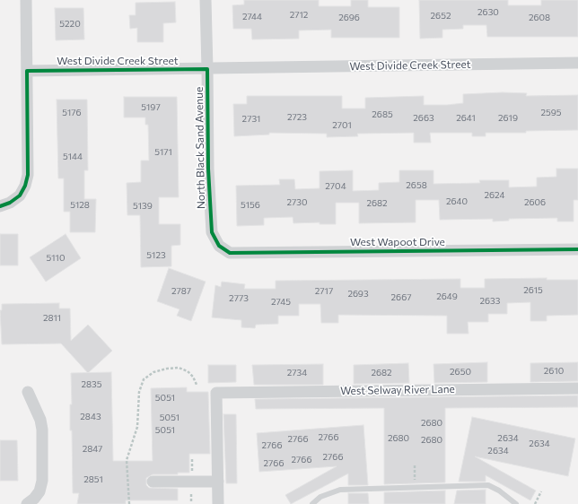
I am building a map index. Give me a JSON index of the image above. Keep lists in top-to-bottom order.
{
  "streets": {
    "street": [
      "West Divide Creek Street",
      "North Black Sand Avenue",
      "West Wapoot Drive",
      "West Selway River Lane"
    ]
  },
  "crossings": [
    ["West Divide Creek Street", "North Black Sand Avenue"],
    ["North Black Sand Avenue", "West Wapoot Drive"]
  ],
  "house_numbers": [
    "2630",
    "2712",
    "2652",
    "2744",
    "2696",
    "2608",
    "5220",
    "5197",
    "5176",
    "2595",
    "2685",
    "2723",
    "2663",
    "2641",
    "2619",
    "2731",
    "2701",
    "5171",
    "5144",
    "2658",
    "2704",
    "2624",
    "2640",
    "2730",
    "2606",
    "2682",
    "5128",
    "5156",
    "5139",
    "5123",
    "5110",
    "2615",
    "2787",
    "2717",
    "2693",
    "2649",
    "2667",
    "2773",
    "2633",
    "2745",
    "2811",
    "2610",
    "2650",
    "2734",
    "2682",
    "2835",
    "5051",
    "2843",
    "5051",
    "2680",
    "5051",
    "2766",
    "2680",
    "2634",
    "2766",
    "2680",
    "2634",
    "2766",
    "2847",
    "2634",
    "2766",
    "2766",
    "2766",
    "2851"
  ]
}
